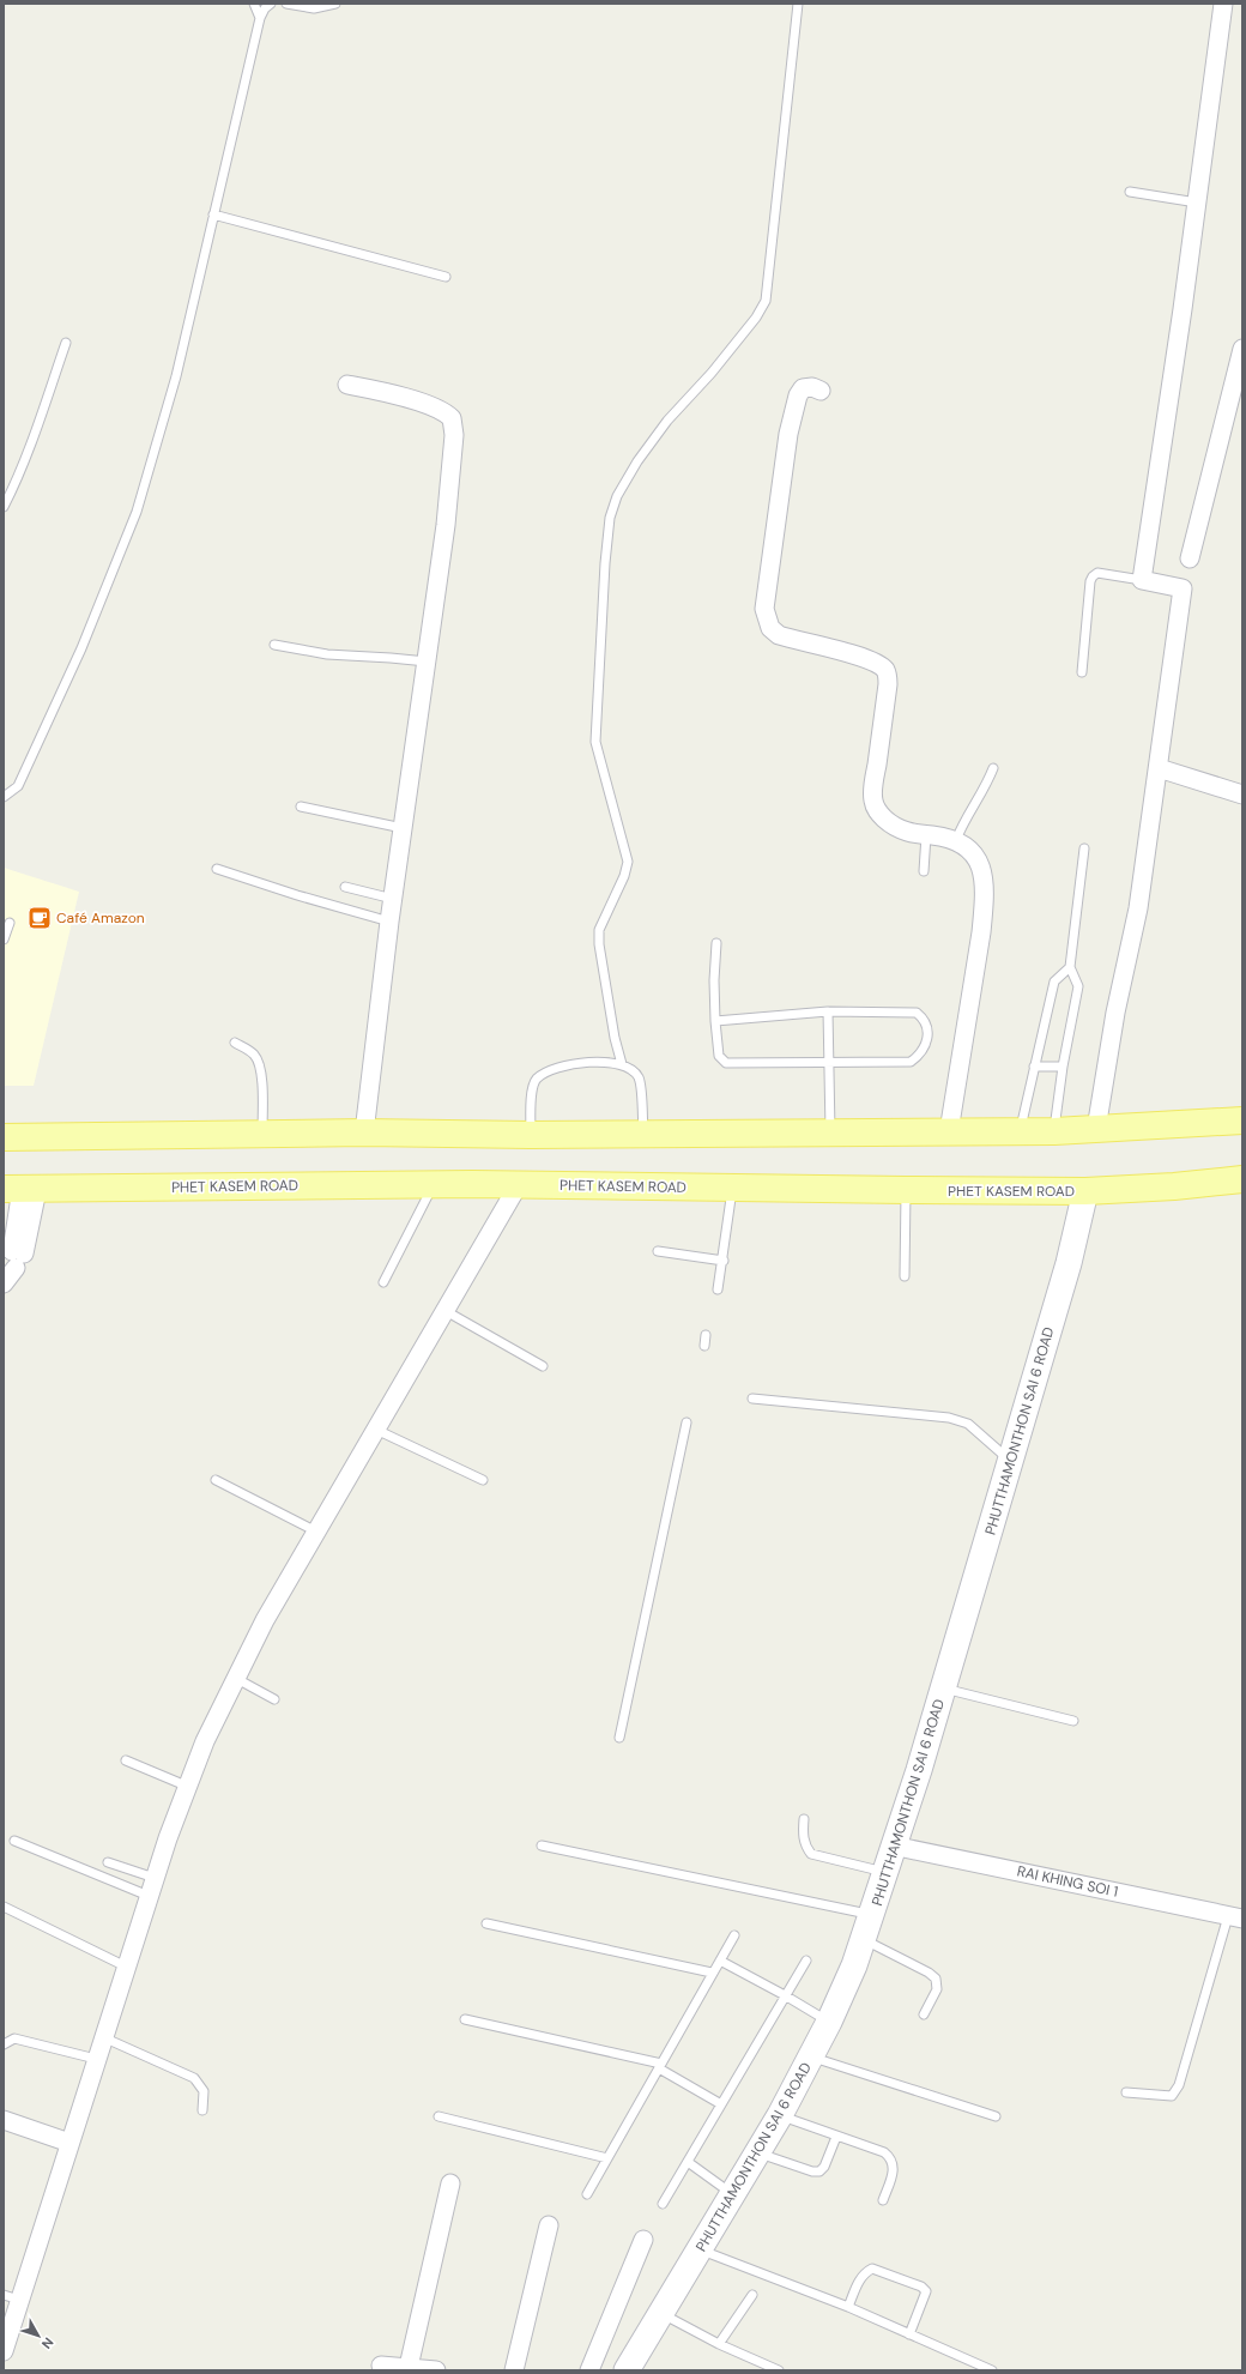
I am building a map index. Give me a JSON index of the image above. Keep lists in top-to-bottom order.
{
  "streets": {
    "main road": ["PHET KASEM ROAD", "PHUTTHAMONTHON SAI 6 ROAD"],
    "street": ["RAI KHING SOI 1"]
  },
  "crossings": [
    ["PHET KASEM ROAD", "PHUTTHAMONTHON SAI 6 ROAD"],
    ["PHUTTHAMONTHON SAI 6 ROAD", "RAI KHING SOI 1"]
  ],
  "places": {
    "cafe": ["Café Amazon"]
  },
  "north": "bottom right"
}
